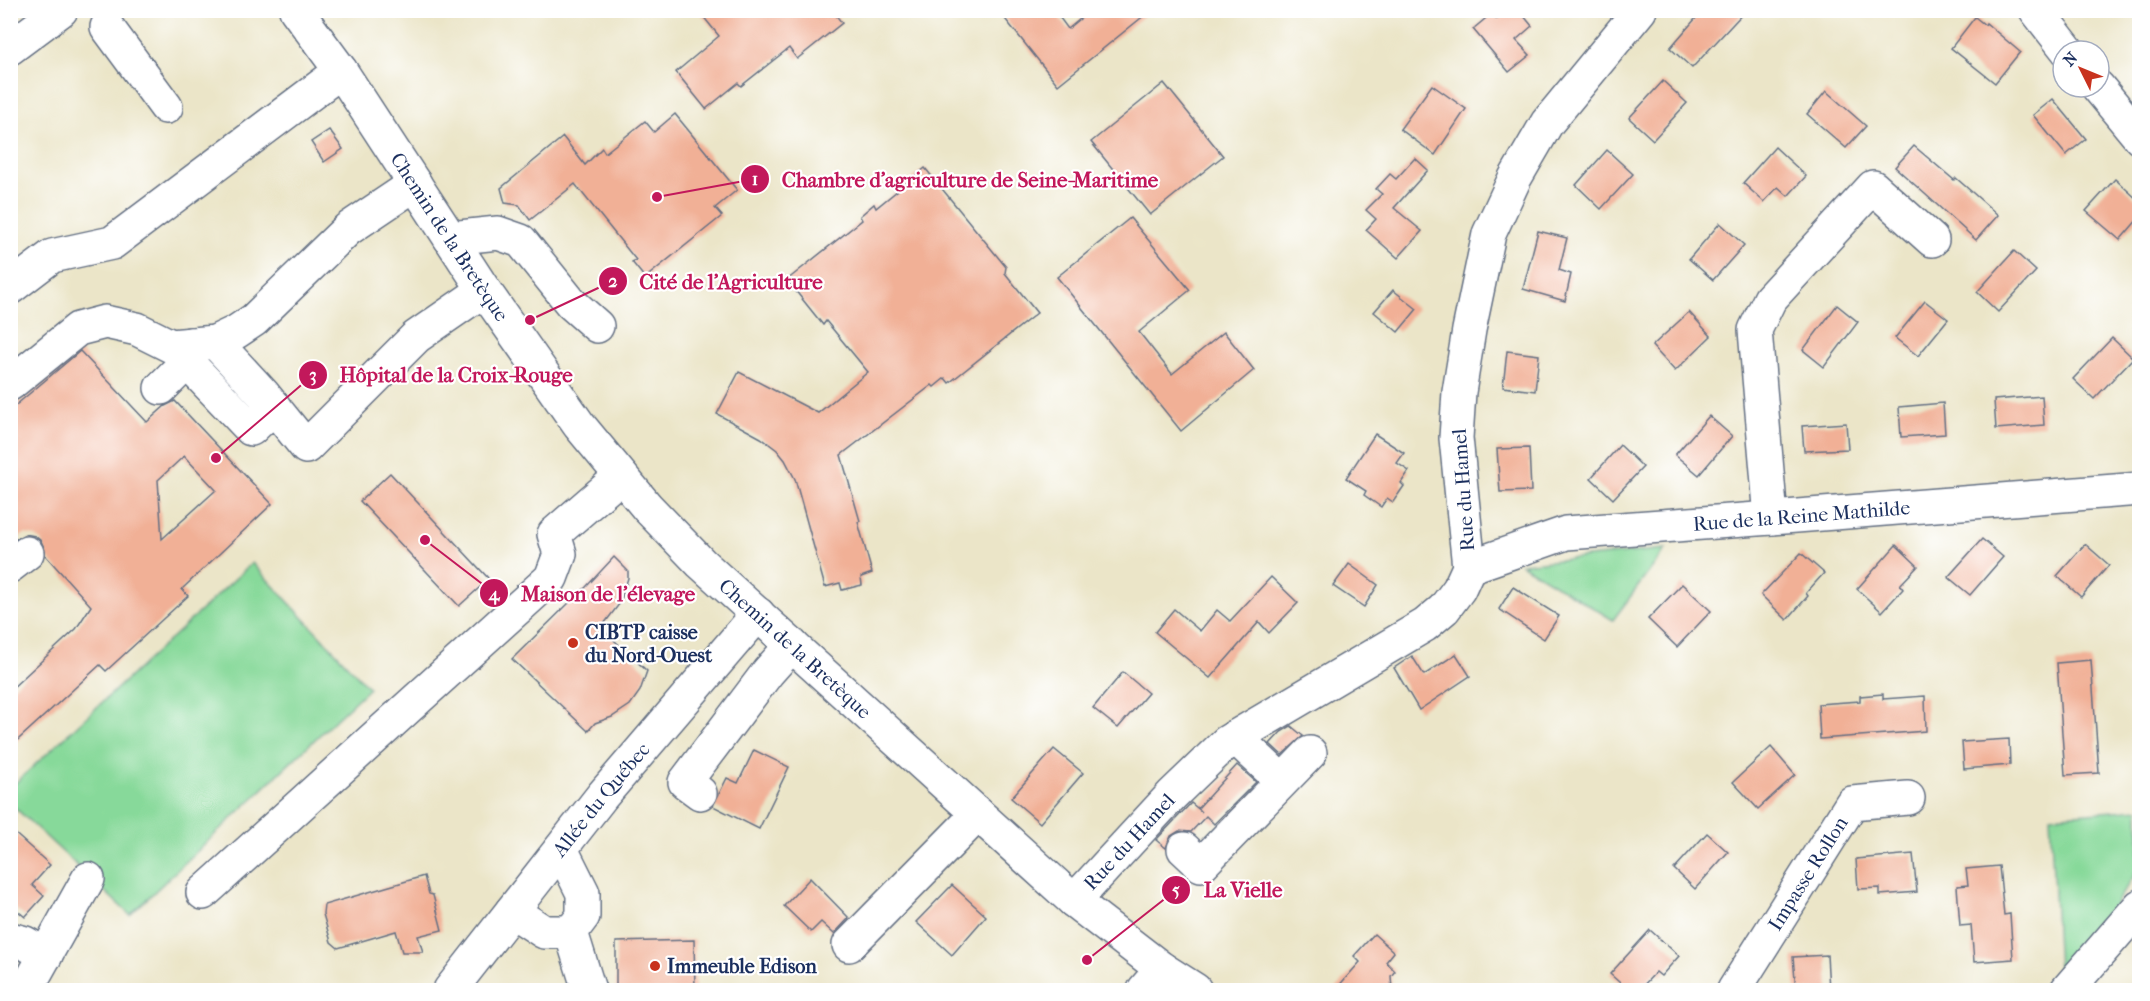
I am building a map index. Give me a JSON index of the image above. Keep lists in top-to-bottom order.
{
  "streets": {
    "street": [
      "Chemin de la Bretèque",
      "Rue du Hamel",
      "Rue de la Reine Mathilde",
      "Allée du Québec",
      "Impasse Rollon"
    ]
  },
  "crossings": [
    ["Chemin de la Bretèque", "Rue du Hamel"],
    ["Chemin de la Bretèque", "Allée du Québec"],
    ["Rue du Hamel", "Rue de la Reine Mathilde"]
  ],
  "places": [
    "Chambre d'agriculture de Seine-Maritime",
    "Cité de l'Agriculture",
    "Hôpital de la Croix-Rouge",
    "Maison de l'élevage",
    "CIBTP caisse du Nord-Ouest",
    "La Vielle",
    "Immeuble Edison"
  ],
  "north": "top left"
}
